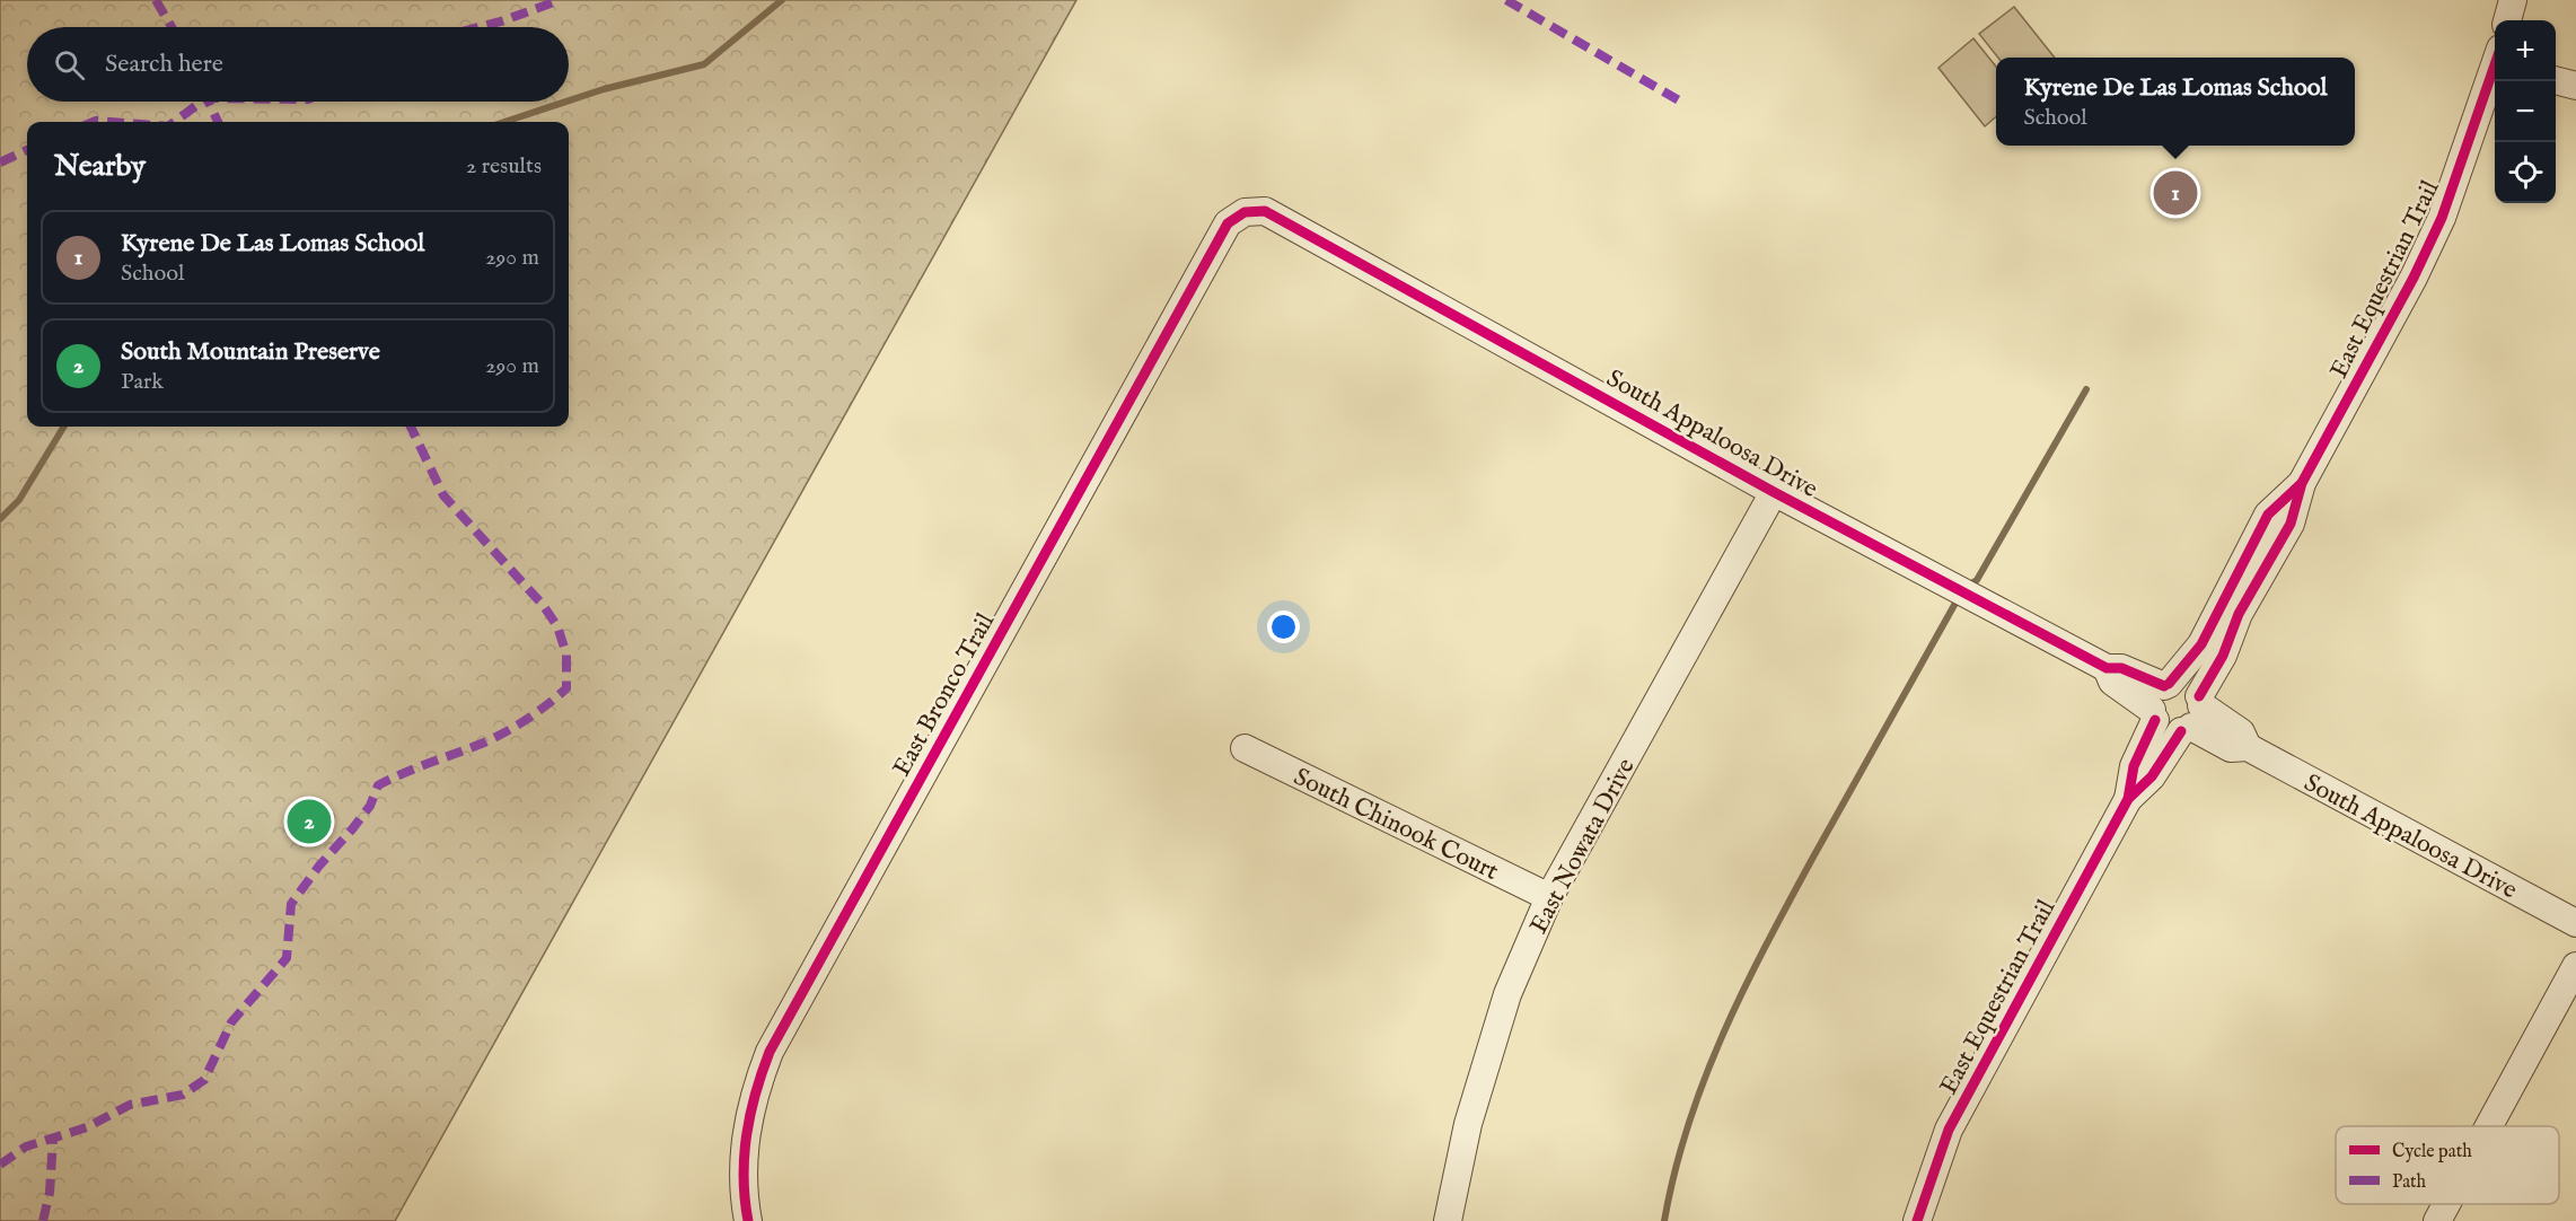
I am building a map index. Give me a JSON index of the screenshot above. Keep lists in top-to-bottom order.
{
  "streets": {
    "street": [
      "East Equestrian Trail",
      "South Appaloosa Drive",
      "East Bronco Trail",
      "South Chinook Court",
      "East Nowata Drive"
    ]
  },
  "crossings": [
    ["East Equestrian Trail", "South Appaloosa Drive"],
    ["South Appaloosa Drive", "East Bronco Trail"],
    ["South Appaloosa Drive", "East Nowata Drive"],
    ["South Chinook Court", "East Nowata Drive"]
  ],
  "legend": ["Cycle path", "Path"],
  "page": {
    "map_buttons": ["+", "−"],
    "search": "Search here",
    "popup": ["Kyrene De Las Lomas School", "School"],
    "heading": ["Nearby", "2 results"],
    "pins": ["1", "2"],
    "list": [
      {
        "mark": "1",
        "name": "Kyrene De Las Lomas School",
        "note": "School",
        "value": "290 m"
      },
      {
        "mark": "2",
        "name": "South Mountain Preserve",
        "note": "Park",
        "value": "290 m"
      }
    ]
  }
}
